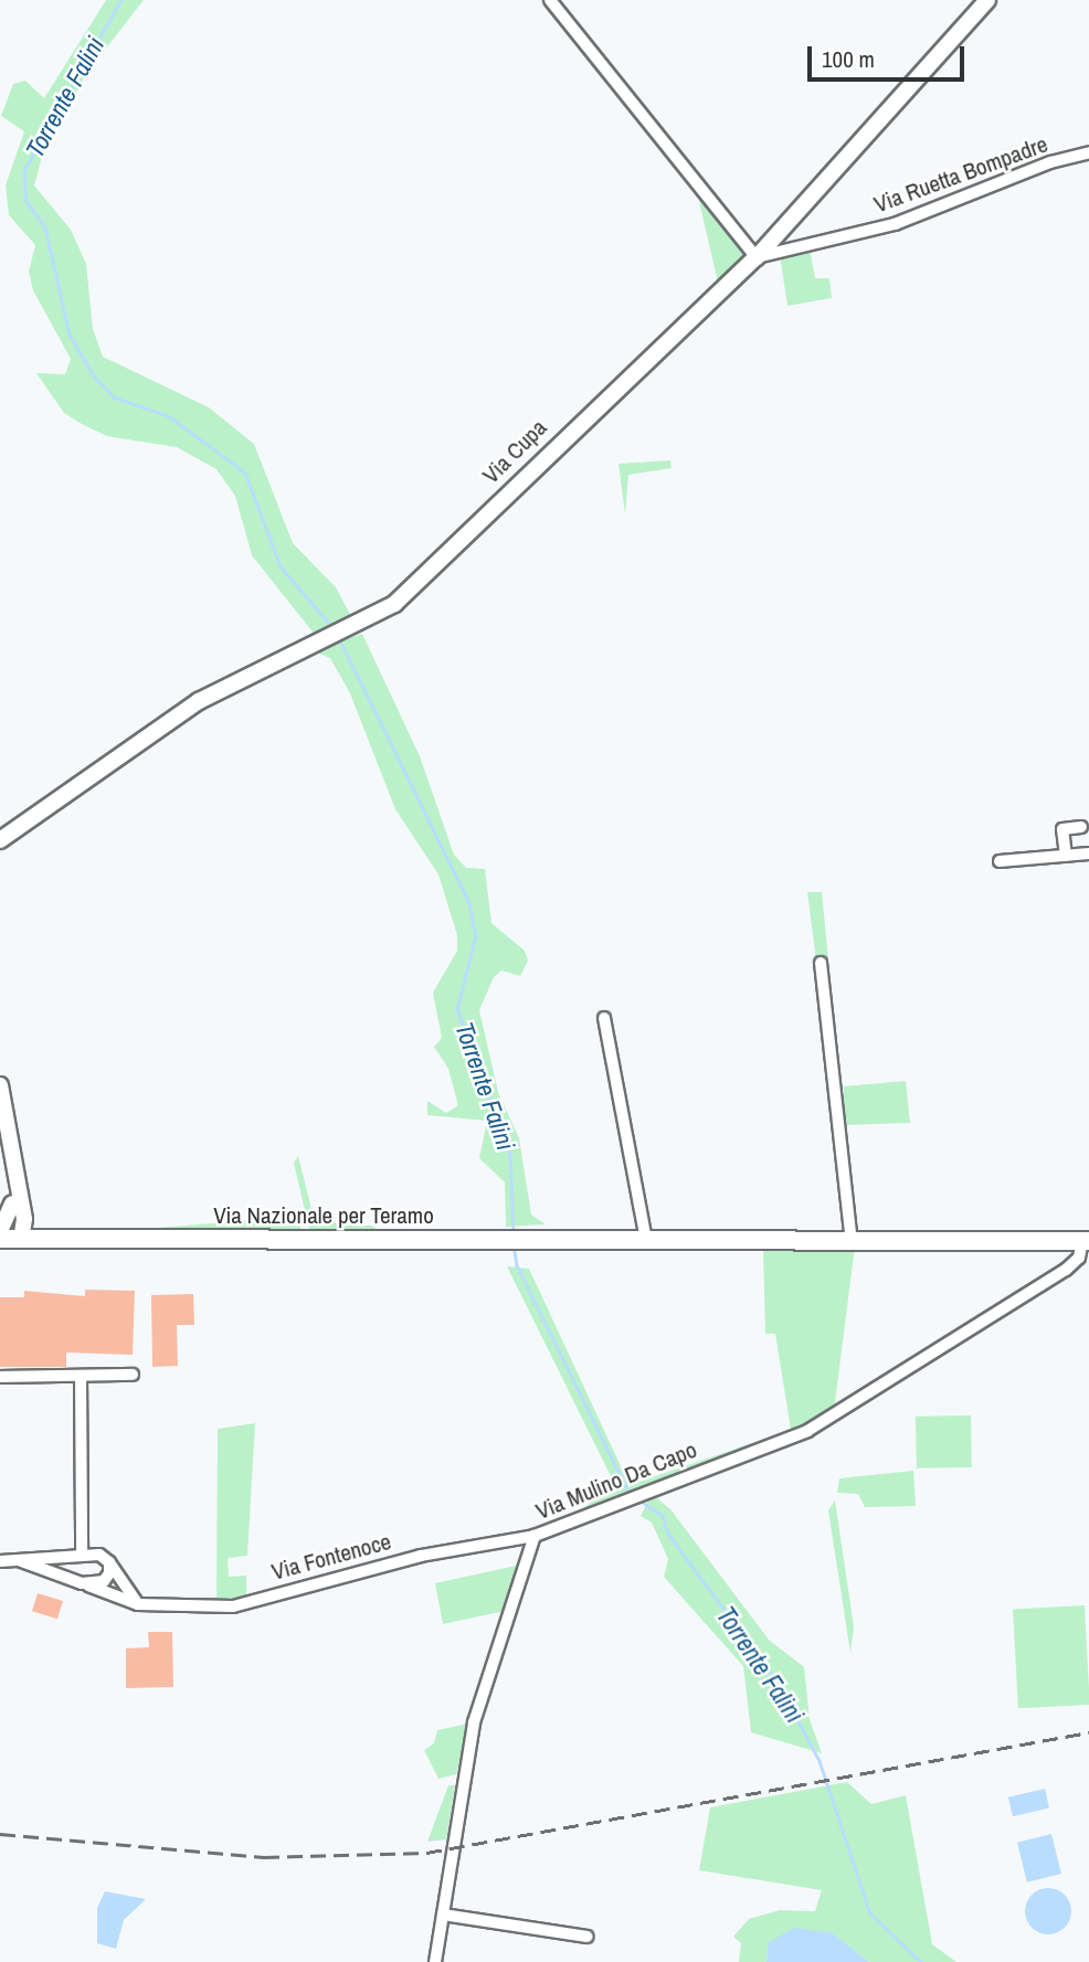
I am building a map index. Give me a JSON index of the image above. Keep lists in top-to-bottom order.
{
  "streets": {
    "main road": ["Via Nazionale per Teramo"],
    "street": [
      "Via Ruetta Bompadre",
      "Via Cupa",
      "Via Mulino Da Capo",
      "Via Fontenoce"
    ]
  },
  "crossings": [
    ["Via Ruetta Bompadre", "Via Cupa"],
    ["Via Nazionale per Teramo", "Via Mulino Da Capo"],
    ["Via Mulino Da Capo", "Via Fontenoce"]
  ],
  "water": ["Torrente Falini"],
  "scale_bar": "100 m"
}
